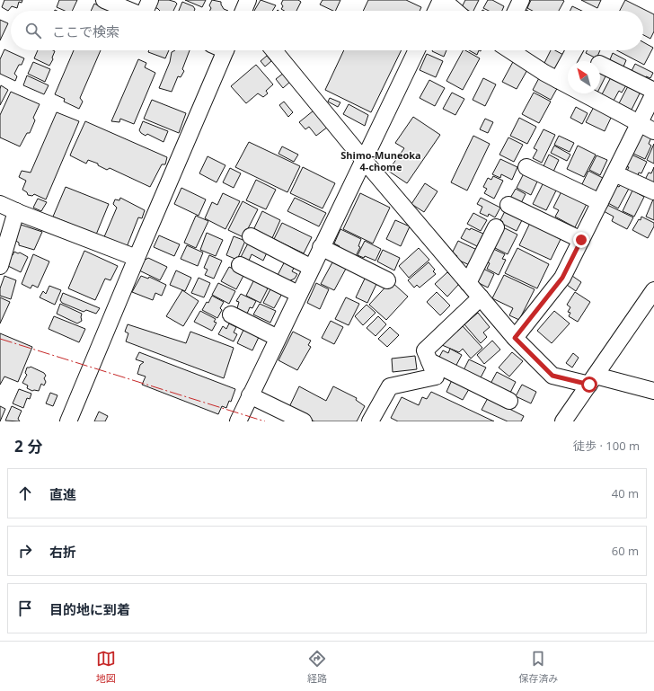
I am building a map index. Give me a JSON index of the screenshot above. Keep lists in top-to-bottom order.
{
  "districts": ["Shimo-Muneoka 4-chome"],
  "north": "top left",
  "page": {
    "search": "ここで検索",
    "heading": ["2 分", "徒歩 · 100 m"],
    "list": [
      ["直進", "40 m"],
      ["右折", "60 m"],
      "目的地に到着"
    ],
    "nav": ["地図", "経路", "保存済み"]
  }
}
